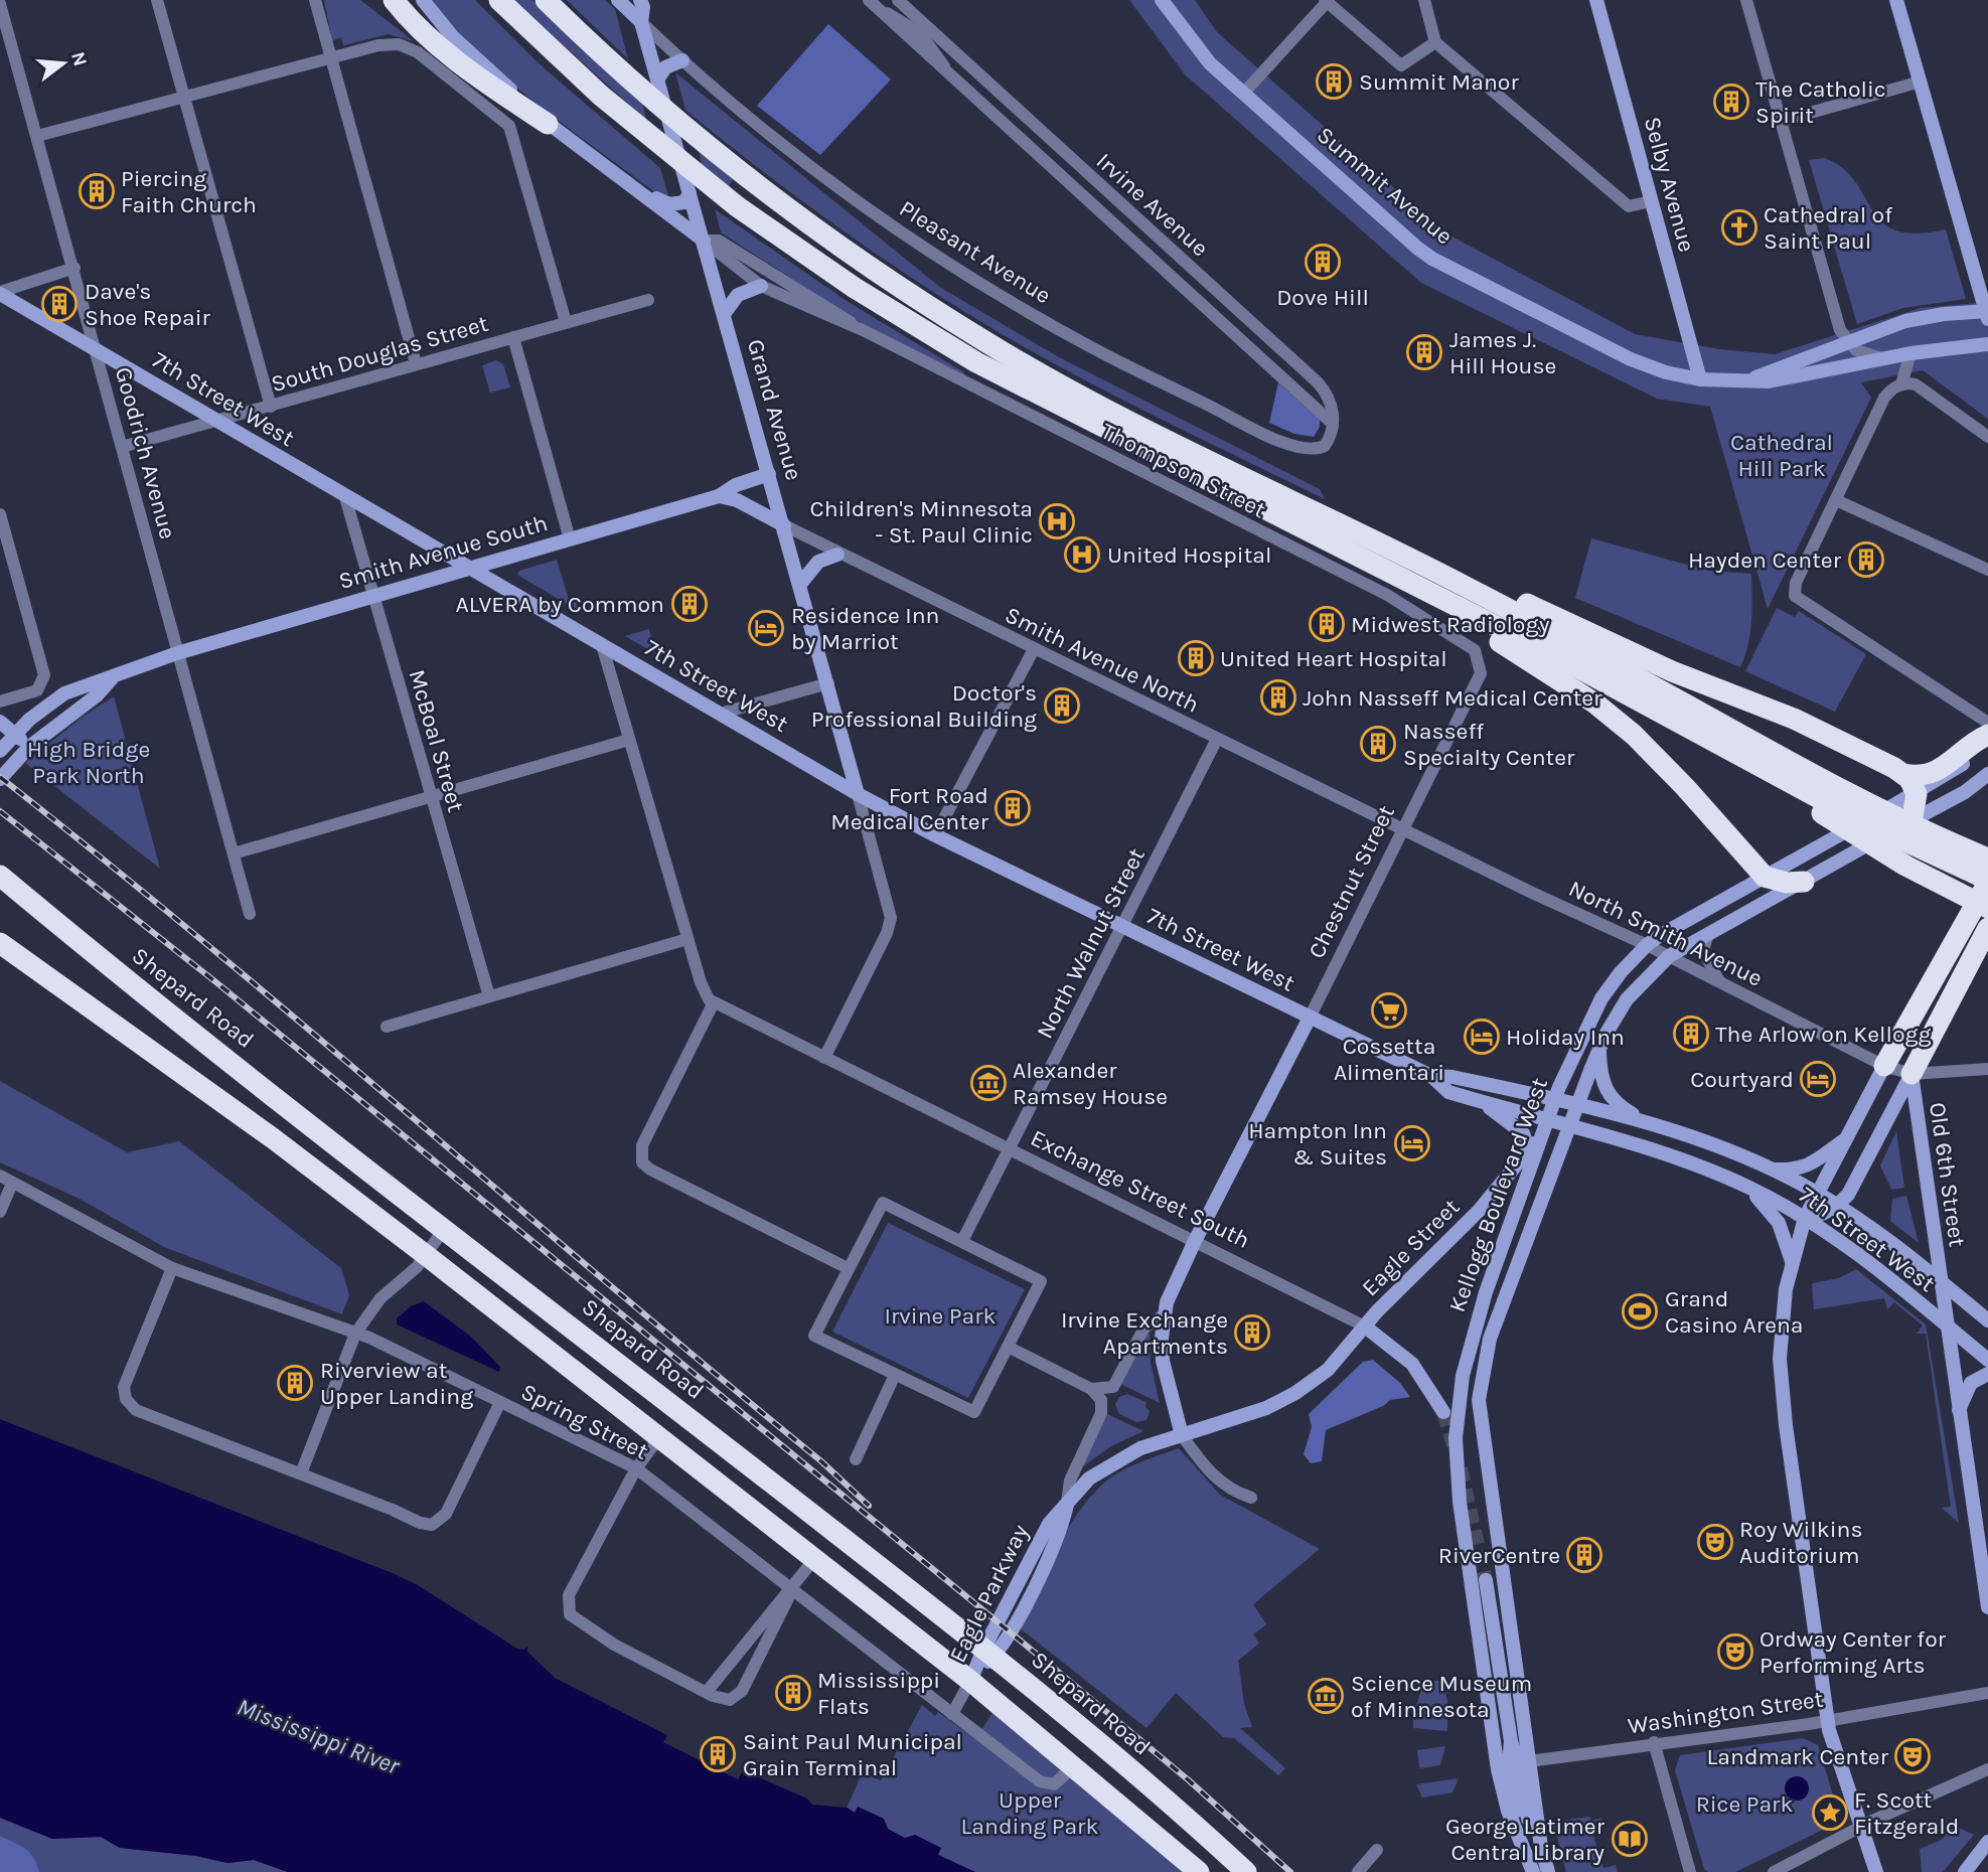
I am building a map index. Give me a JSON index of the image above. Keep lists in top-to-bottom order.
{
  "streets": {
    "highway": ["Shepard Road"],
    "main road": [
      "Selby Avenue",
      "Summit Avenue",
      "7th Street West",
      "Grand Avenue",
      "Smith Avenue South",
      "Chestnut Street",
      "Old 6th Street",
      "Exchange Street South",
      "Kellogg Boulevard West",
      "Eagle Street",
      "Eagle Parkway"
    ],
    "street": [
      "Irvine Avenue",
      "Pleasant Avenue",
      "South Douglas Street",
      "Goodrich Avenue",
      "Thompson Street",
      "Smith Avenue North",
      "McBoal Street",
      "North Smith Avenue",
      "North Walnut Street",
      "Spring Street",
      "Washington Street"
    ]
  },
  "crossings": [
    ["Selby Avenue", "Summit Avenue"],
    ["Irvine Avenue", "Pleasant Avenue"],
    ["Pleasant Avenue", "Grand Avenue"],
    ["South Douglas Street", "7th Street West"],
    ["South Douglas Street", "Goodrich Avenue"],
    ["7th Street West", "Grand Avenue"],
    ["7th Street West", "Goodrich Avenue"],
    ["7th Street West", "Smith Avenue South"],
    ["7th Street West", "McBoal Street"],
    ["7th Street West", "Chestnut Street"],
    ["7th Street West", "North Walnut Street"],
    ["7th Street West", "Old 6th Street"],
    ["7th Street West", "Kellogg Boulevard West"],
    ["7th Street West", "Eagle Street"],
    ["Grand Avenue", "Thompson Street"],
    ["Grand Avenue", "Smith Avenue South"],
    ["Grand Avenue", "Smith Avenue North"],
    ["Goodrich Avenue", "Smith Avenue South"],
    ["Thompson Street", "Chestnut Street"],
    ["Smith Avenue South", "McBoal Street"],
    ["Smith Avenue North", "Chestnut Street"],
    ["Smith Avenue North", "North Smith Avenue"],
    ["Smith Avenue North", "North Walnut Street"],
    ["Chestnut Street", "North Smith Avenue"],
    ["Chestnut Street", "Exchange Street South"],
    ["Chestnut Street", "Eagle Parkway"],
    ["North Smith Avenue", "Old 6th Street"],
    ["North Smith Avenue", "Kellogg Boulevard West"],
    ["North Walnut Street", "Exchange Street South"],
    ["Shepard Road", "Eagle Parkway"],
    ["Exchange Street South", "Eagle Street"],
    ["Exchange Street South", "Eagle Parkway"],
    ["Kellogg Boulevard West", "Eagle Street"],
    ["Kellogg Boulevard West", "Washington Street"],
    ["Eagle Street", "Eagle Parkway"]
  ],
  "water": ["Mississippi River"],
  "parks": [
    "Cathedral Hill Park",
    "High Bridge Park North",
    "Irvine Park",
    "Upper Landing Park",
    "Rice Park"
  ],
  "places": {
    "building": [
      "Summit Manor",
      "The Catholic Spirit",
      "Piercing Faith Church",
      "Dove Hill",
      "Dave's Shoe Repair",
      "James J. Hill House",
      "Hayden Center",
      "ALVERA by Common",
      "Midwest Radiology",
      "United Heart Hospital",
      "John Nasseff Medical Center",
      "Doctor's Professional Building",
      "Nasseff Specialty Center",
      "Fort Road Medical Center",
      "The Arlow on Kellogg",
      "Irvine Exchange Apartments",
      "Riverview at Upper Landing",
      "RiverCentre",
      "Mississippi Flats",
      "Saint Paul Municipal Grain Terminal"
    ],
    "church": ["Cathedral of Saint Paul"],
    "hospital": ["Children's Minnesota - St. Paul Clinic", "United Hospital"],
    "hotel": [
      "Residence Inn by Marriot",
      "Holiday Inn",
      "Courtyard",
      "Hampton Inn & Suites"
    ],
    "supermarket": ["Cossetta Alimentari"],
    "museum": ["Alexander Ramsey House", "Science Museum of Minnesota"],
    "sports": ["Grand Casino Arena"],
    "theatre": ["Roy Wilkins Auditorium", "Ordway Center for Performing Arts", "Landmark Center"],
    "place": ["F. Scott Fitzgerald"],
    "library": ["George Latimer Central Library"]
  },
  "north": "right"
}
